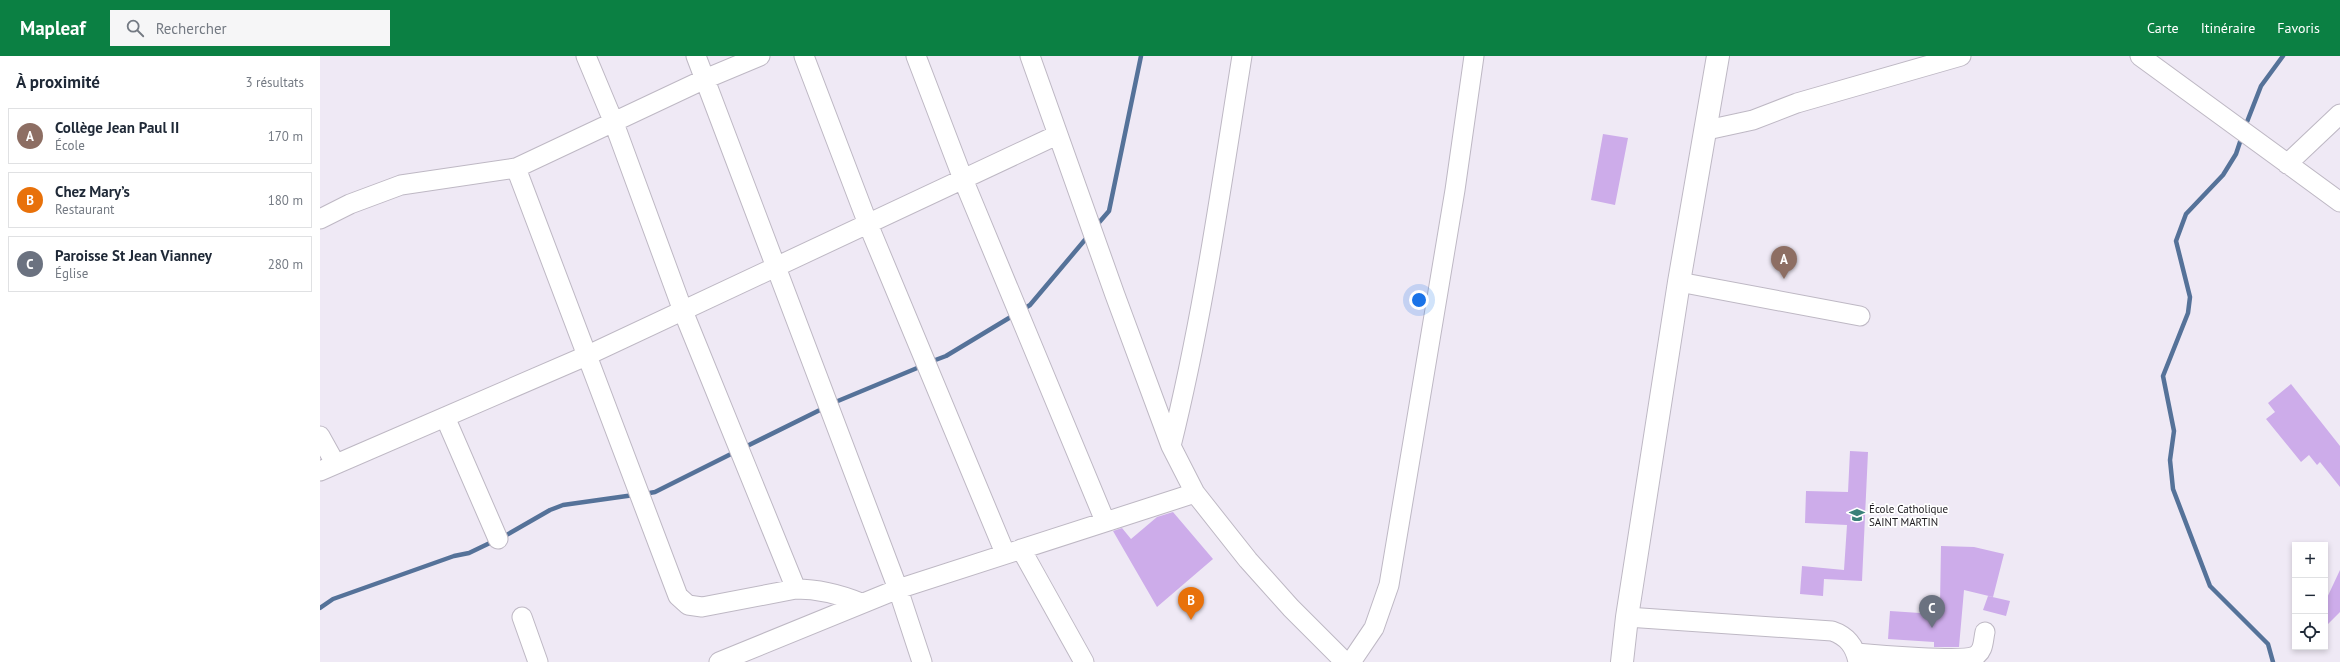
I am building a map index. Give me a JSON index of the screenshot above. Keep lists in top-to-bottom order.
{
  "places": {
    "school or university": ["École Catholique SAINT MARTIN"]
  },
  "page": {
    "header": "Mapleaf",
    "search": "Rechercher",
    "nav": ["Carte", "Itinéraire", "Favoris"],
    "heading": ["À proximité", "3 résultats"],
    "list": [
      {
        "mark": "A",
        "name": "Collège Jean Paul II",
        "note": "École",
        "value": "170 m"
      },
      {
        "mark": "B",
        "name": "Chez Mary’s",
        "note": "Restaurant",
        "value": "180 m"
      },
      {
        "mark": "C",
        "name": "Paroisse St Jean Vianney",
        "note": "Église",
        "value": "280 m"
      }
    ],
    "pins": ["A", "B", "C"],
    "map_buttons": ["+", "−"]
  }
}
